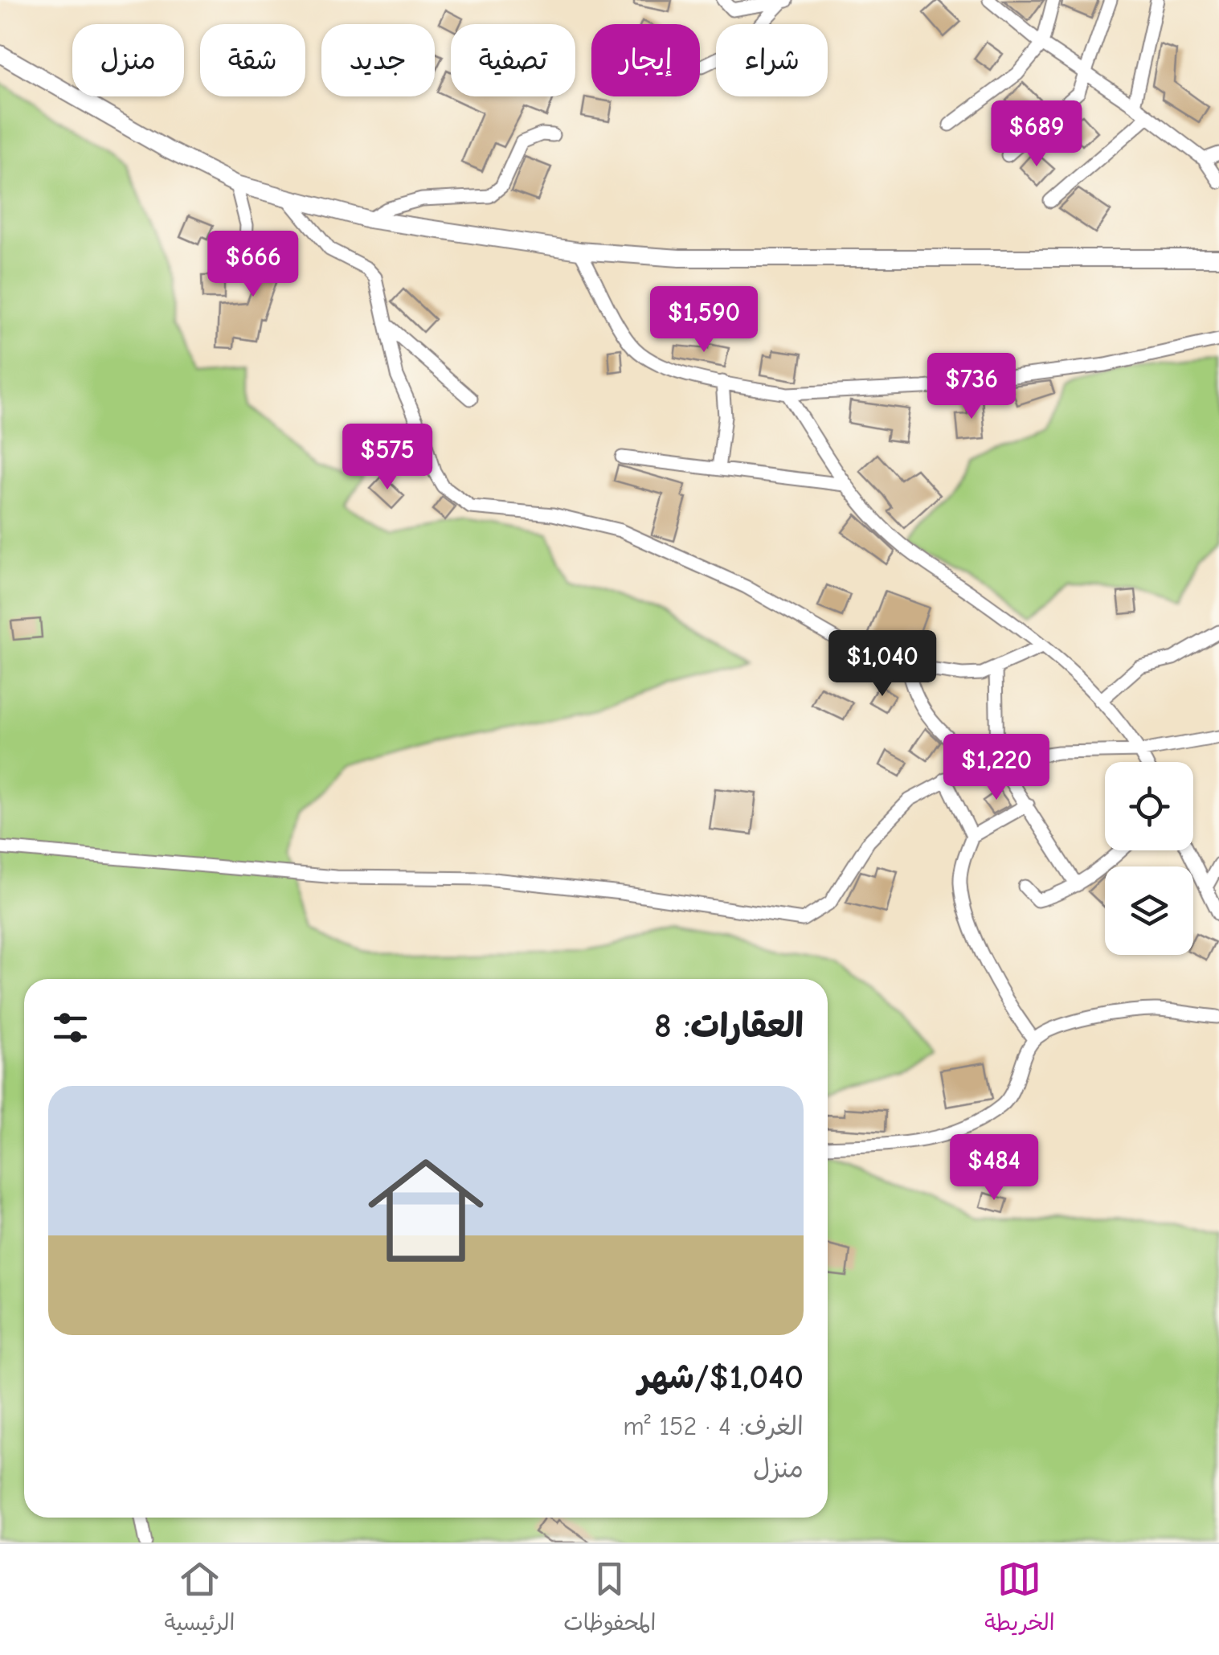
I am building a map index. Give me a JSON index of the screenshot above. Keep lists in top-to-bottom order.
{
  "page": {
    "chip": [
      "شراء",
      "إيجار",
      "تصفية",
      "جديد",
      "شقة",
      "منزل"
    ],
    "price": [
      "$689",
      "$666",
      "$1,590",
      "$736",
      "$575",
      "$1,040",
      "$1,220",
      "$484"
    ],
    "heading": "العقارات: 8",
    "list": [
      {
        "name": "$1,040/شهر",
        "note": "الغرف: 4 · 152 m² · منزل"
      }
    ],
    "tabs": ["الخريطة", "المحفوظات", "الرئيسية"]
  }
}
